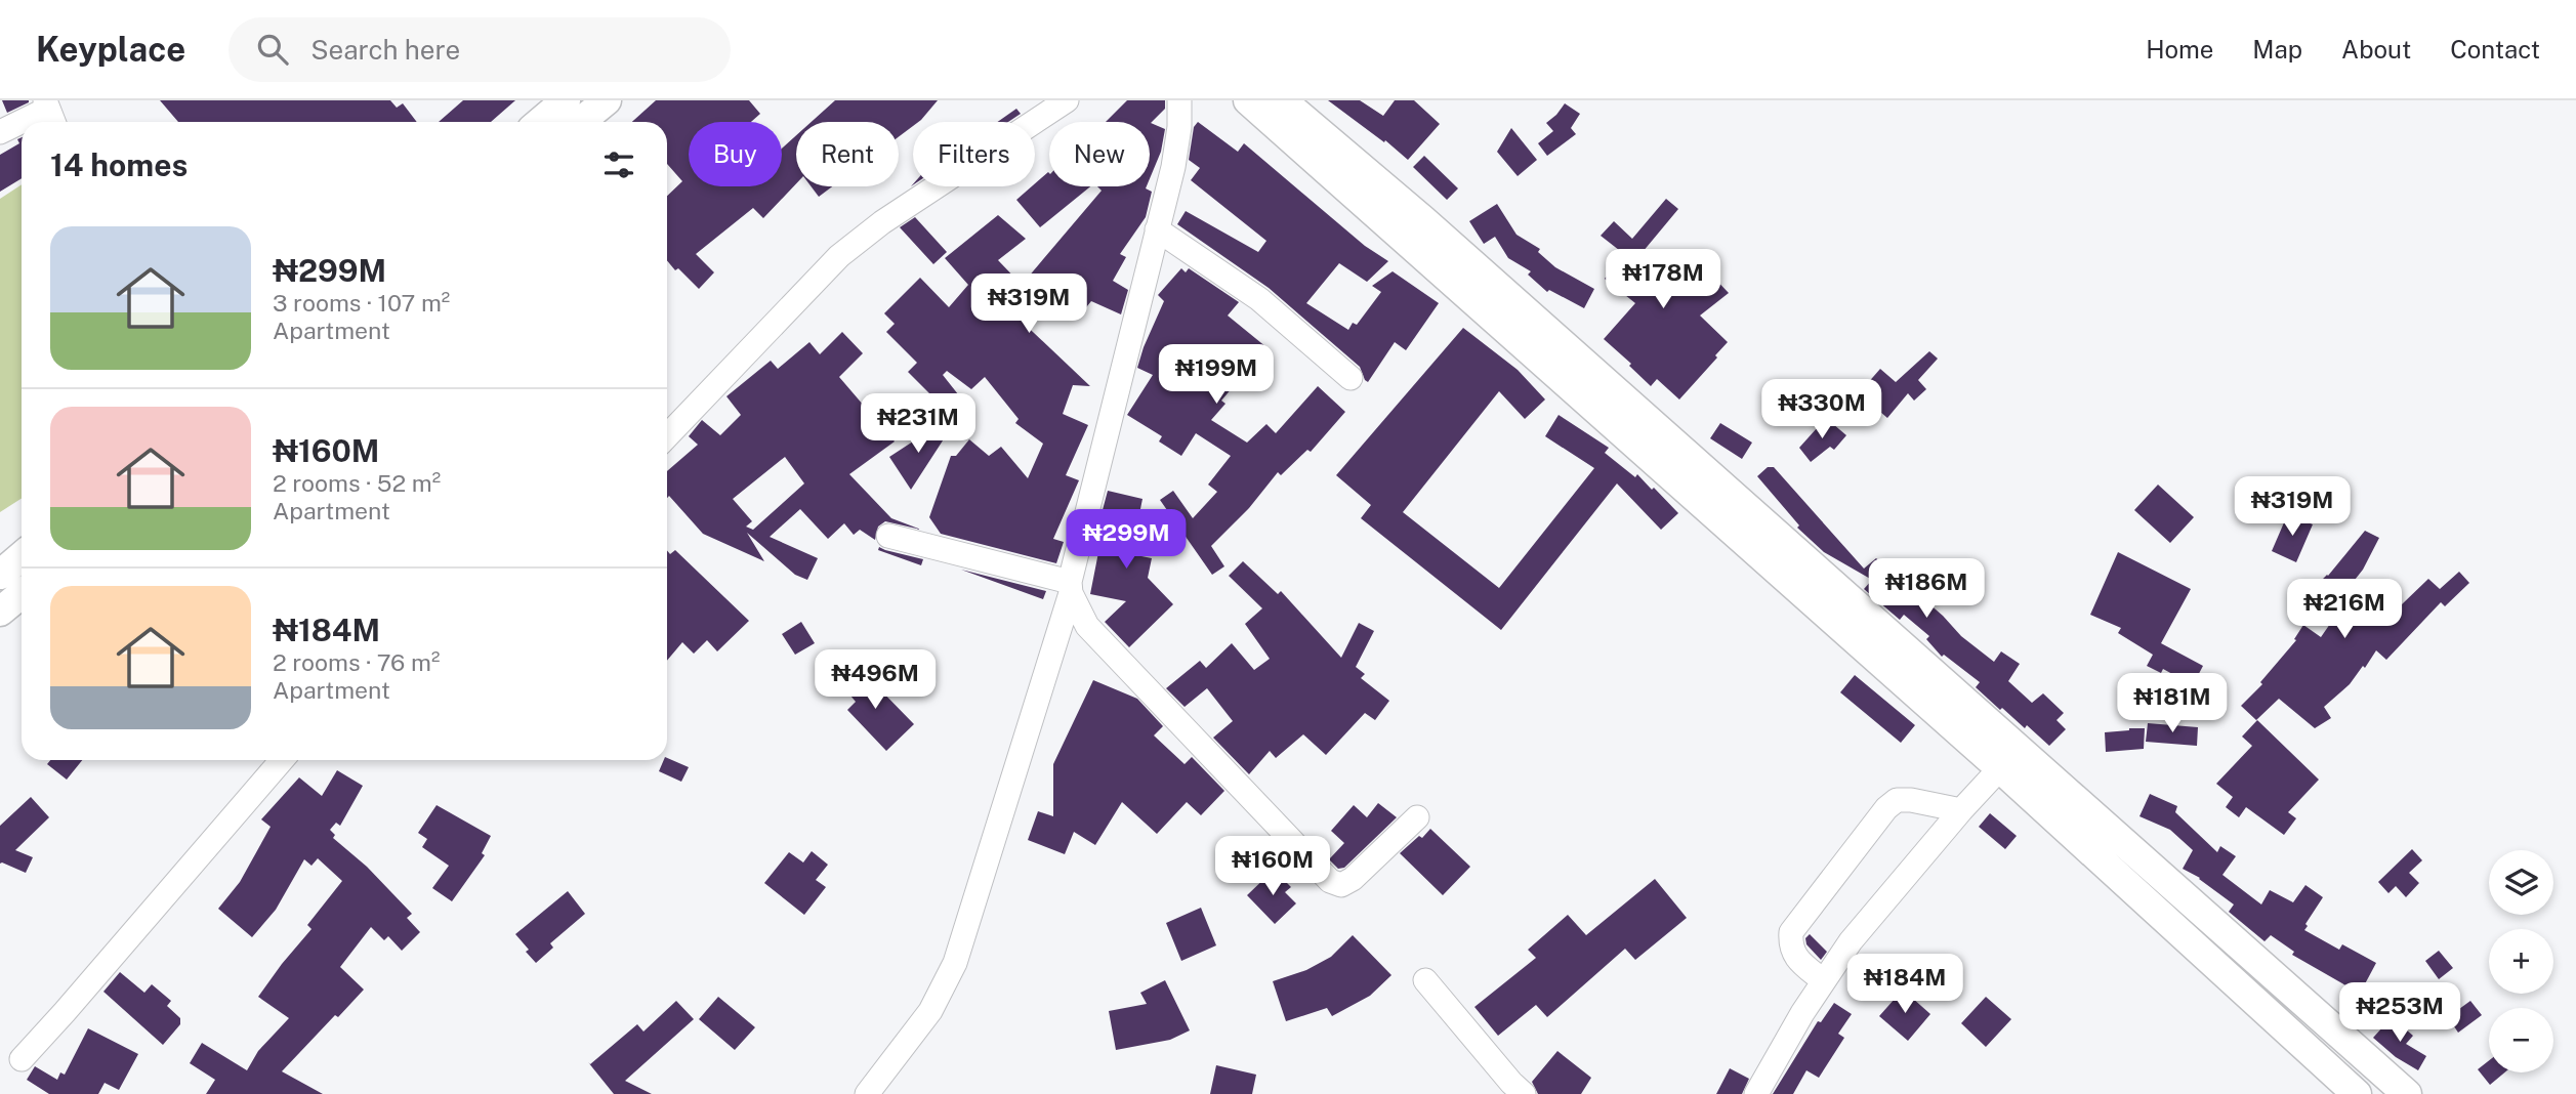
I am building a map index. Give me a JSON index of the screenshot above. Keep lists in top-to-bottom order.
{
  "page": {
    "header": "Keyplace",
    "search": "Search here",
    "nav": [
      "Home",
      "Map",
      "About",
      "Contact"
    ],
    "chip": [
      "Buy",
      "Rent",
      "Filters",
      "New"
    ],
    "heading": "14 homes",
    "list": [
      {
        "name": "₦299M",
        "note": "3 rooms · 107 m² · Apartment"
      },
      {
        "name": "₦160M",
        "note": "2 rooms · 52 m² · Apartment"
      },
      {
        "name": "₦184M",
        "note": "2 rooms · 76 m² · Apartment"
      }
    ],
    "price": [
      "₦178M",
      "₦319M",
      "₦199M",
      "₦330M",
      "₦231M",
      "₦319M",
      "₦299M",
      "₦186M",
      "₦216M",
      "₦496M",
      "₦181M",
      "₦160M",
      "₦184M",
      "₦253M"
    ],
    "map_buttons": ["+", "−"]
  }
}
